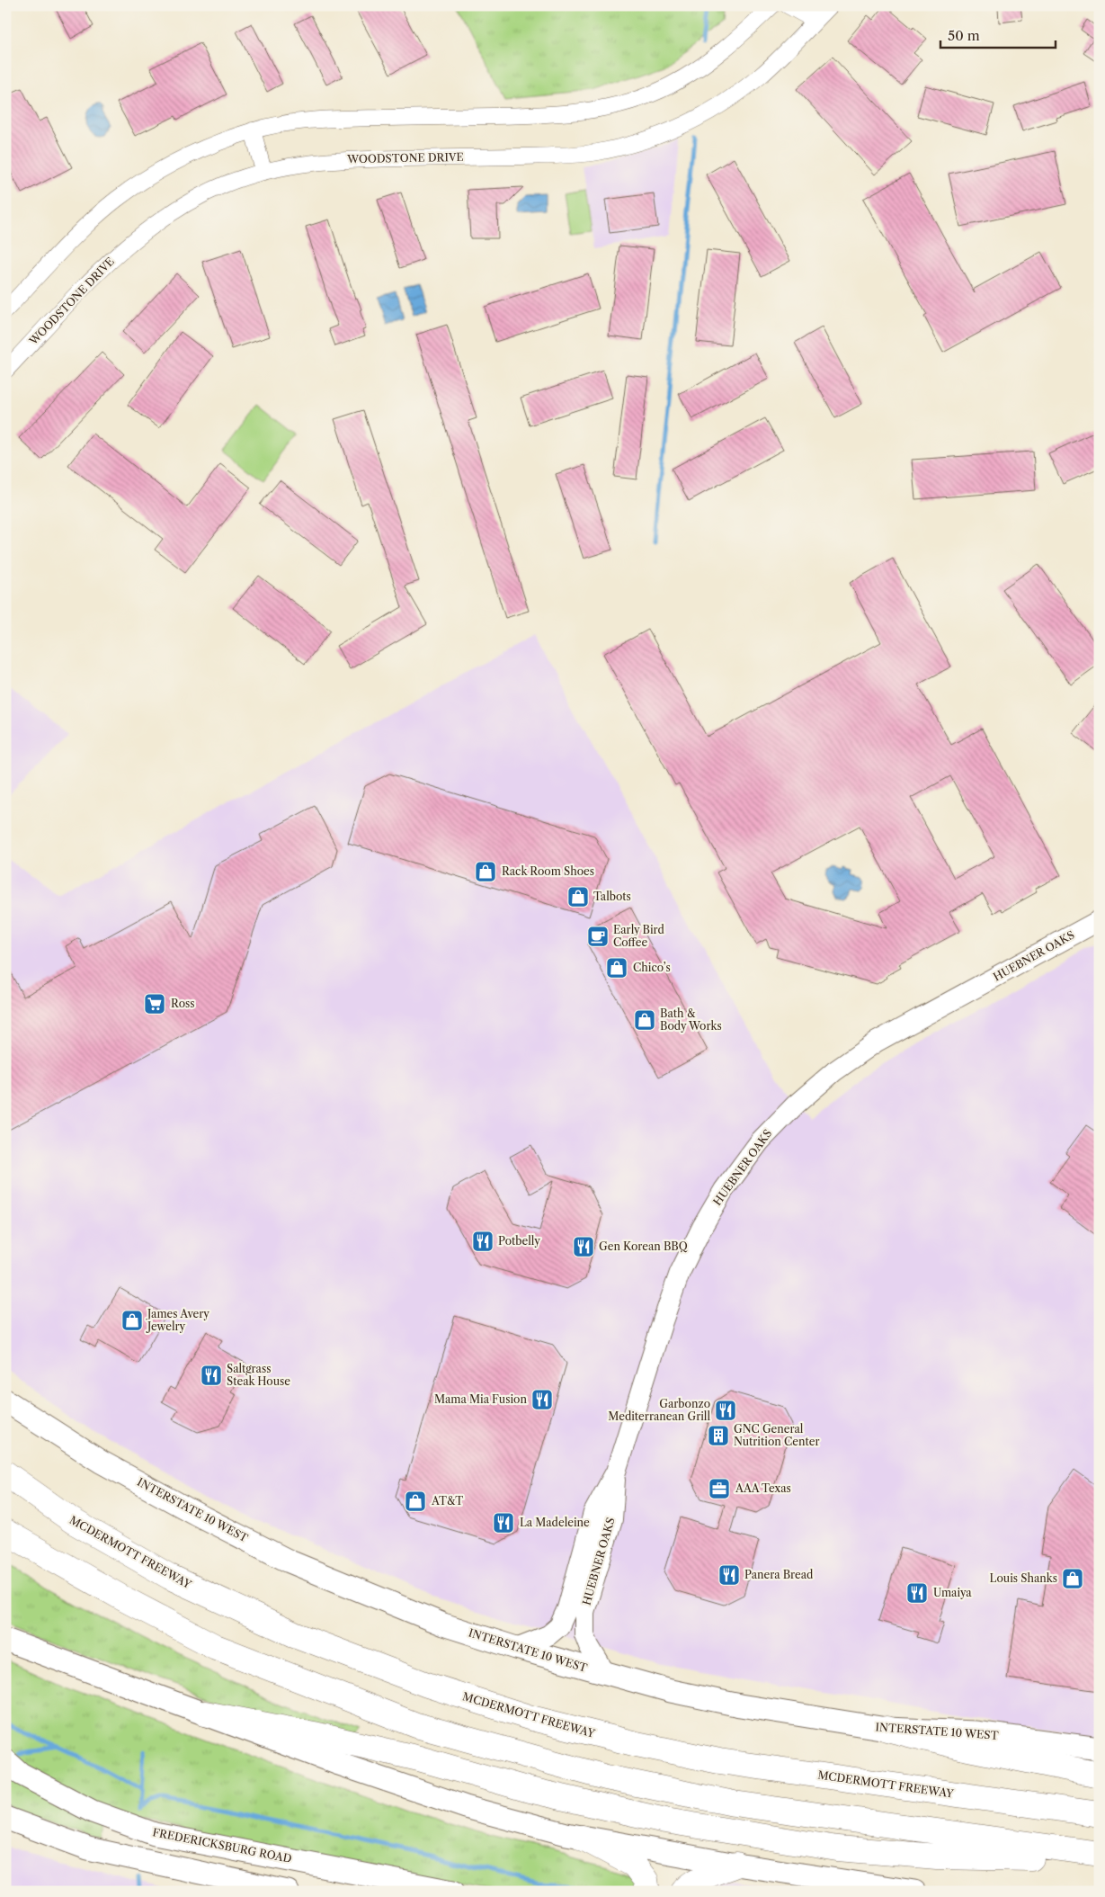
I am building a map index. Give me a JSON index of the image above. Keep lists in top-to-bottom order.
{
  "streets": {
    "main road": ["INTERSTATE 10 WEST", "MCDERMOTT FREEWAY", "FREDERICKSBURG ROAD"],
    "street": ["WOODSTONE DRIVE", "HUEBNER OAKS"]
  },
  "crossings": [
    ["HUEBNER OAKS", "INTERSTATE 10 WEST"]
  ],
  "places": {
    "shop": [
      "Rack Room Shoes",
      "Talbots",
      "Chico’s",
      "Bath & Body Works",
      "James Avery Jewelry",
      "AT&T",
      "Louis Shanks"
    ],
    "cafe": ["Early Bird Coffee"],
    "supermarket": ["Ross"],
    "restaurant": [
      "Potbelly",
      "Gen Korean BBQ",
      "Saltgrass Steak House",
      "Mama Mia Fusion",
      "Garbonzo Mediterranean Grill",
      "La Madeleine",
      "Panera Bread",
      "Umaiya"
    ],
    "building": ["GNC General Nutrition Center"],
    "office": ["AAA Texas"]
  },
  "scale_bar": "50 m"
}
